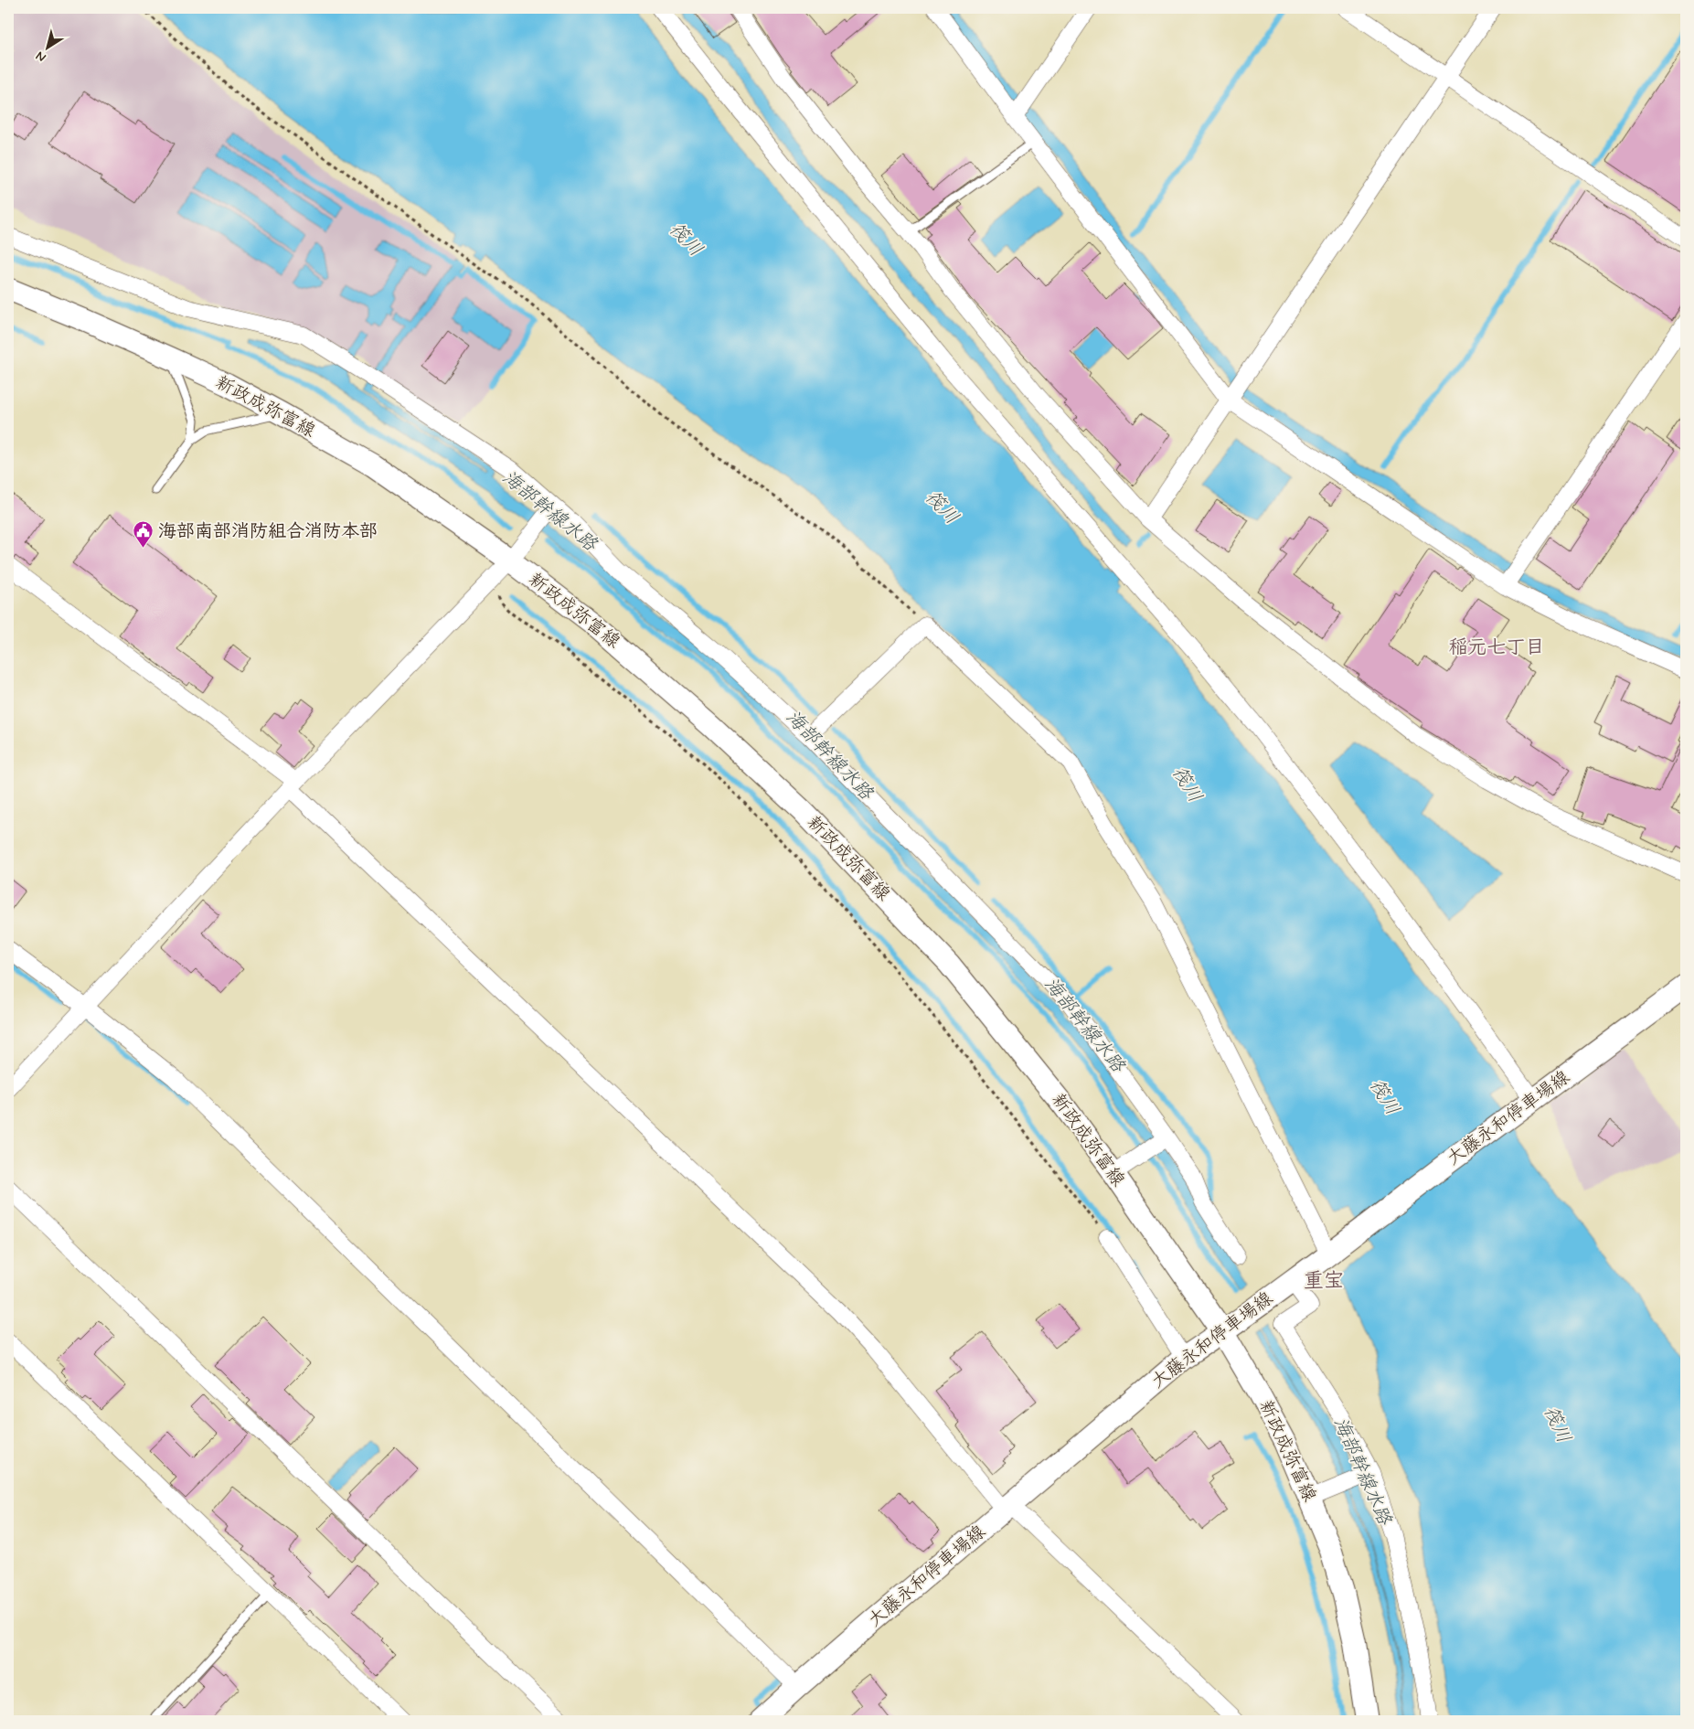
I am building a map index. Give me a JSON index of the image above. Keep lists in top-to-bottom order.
{
  "streets": {
    "main road": ["新政成弥富線", "大藤永和停車場線"]
  },
  "crossings": [
    ["新政成弥富線", "大藤永和停車場線"]
  ],
  "districts": ["稲元七丁目", "重宝"],
  "water": ["筏川", "海部幹線水路"],
  "places": {
    "public building": ["海部南部消防組合消防本部"]
  },
  "north": "bottom left"
}
